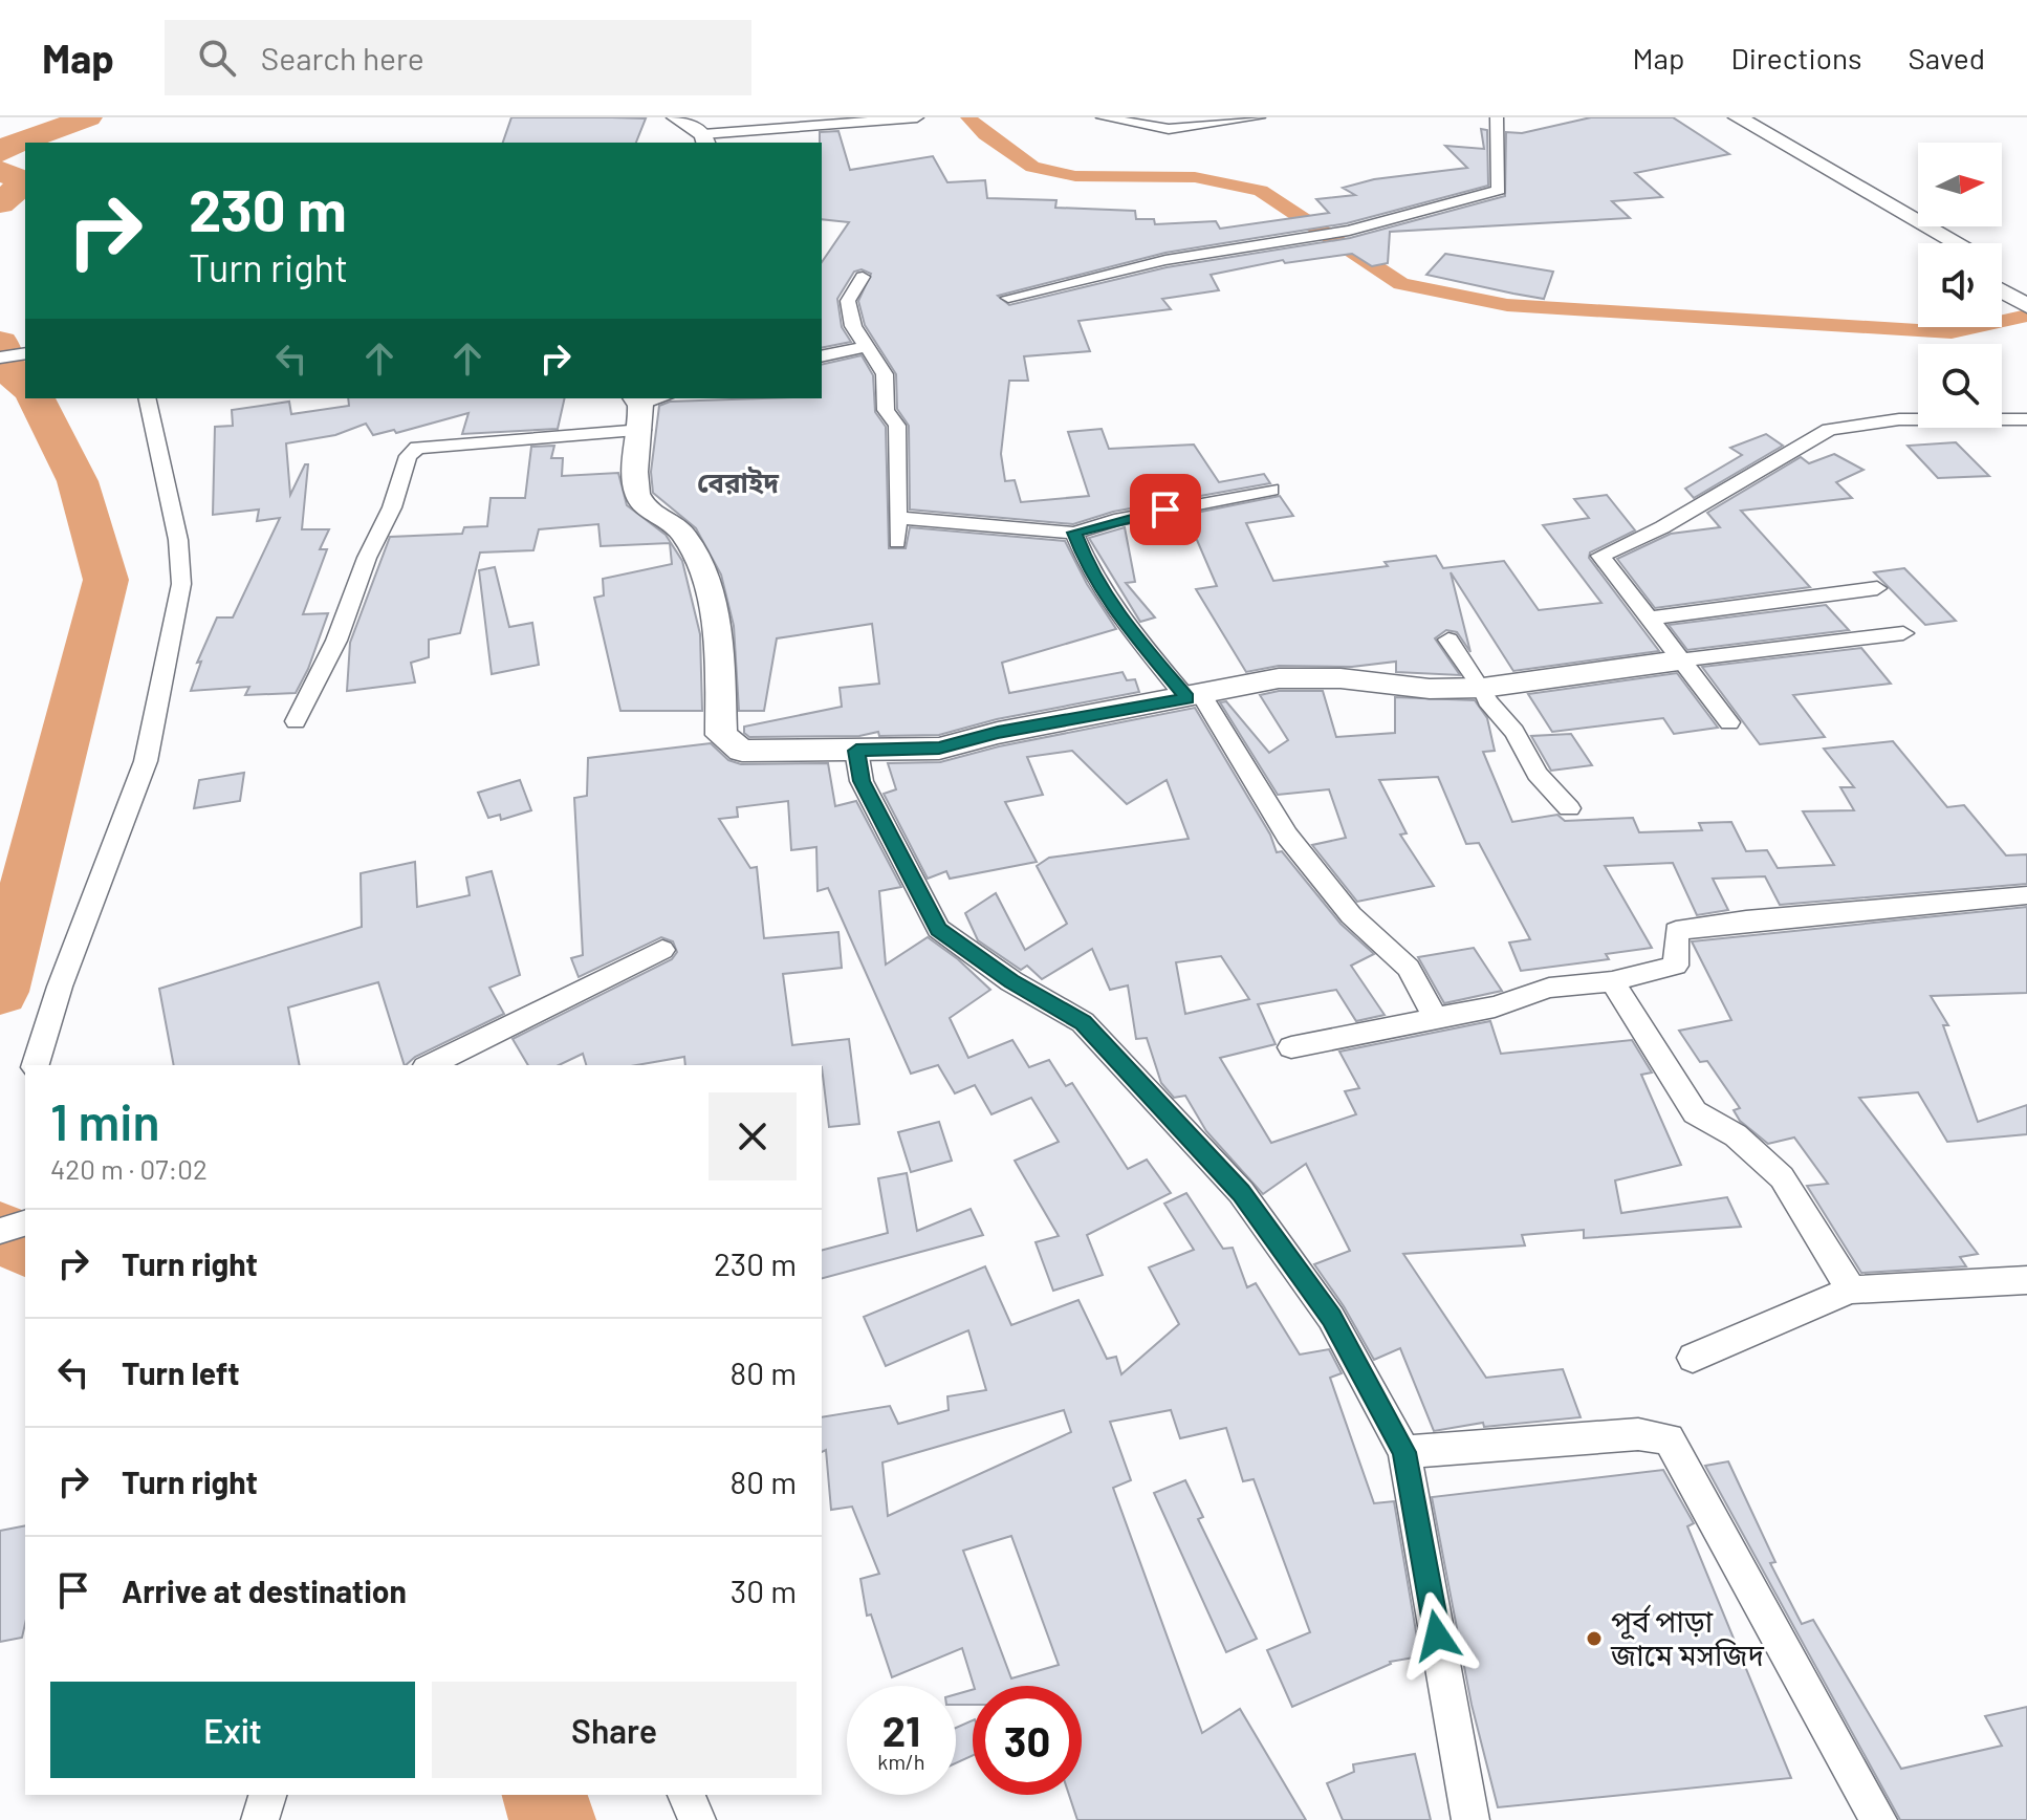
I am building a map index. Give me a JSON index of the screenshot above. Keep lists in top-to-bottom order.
{
  "districts": ["বেরাইদ"],
  "places": ["পূর্ব পাড়া জামে মসজিদ"],
  "north": "right",
  "page": {
    "header": "Map",
    "search": "Search here",
    "nav": ["Map", "Directions", "Saved"],
    "turn": ["230 m", "Turn right"],
    "heading": ["1 min", "420 m · 07:02"],
    "list": [
      {
        "name": "Turn right",
        "value": "230 m"
      },
      {
        "name": "Turn left",
        "value": "80 m"
      },
      {
        "name": "Turn right",
        "value": "80 m"
      },
      {
        "name": "Arrive at destination",
        "value": "30 m"
      }
    ],
    "buttons": ["Exit", "Share"],
    "speed": "21 km/h",
    "limit": "30"
  }
}
